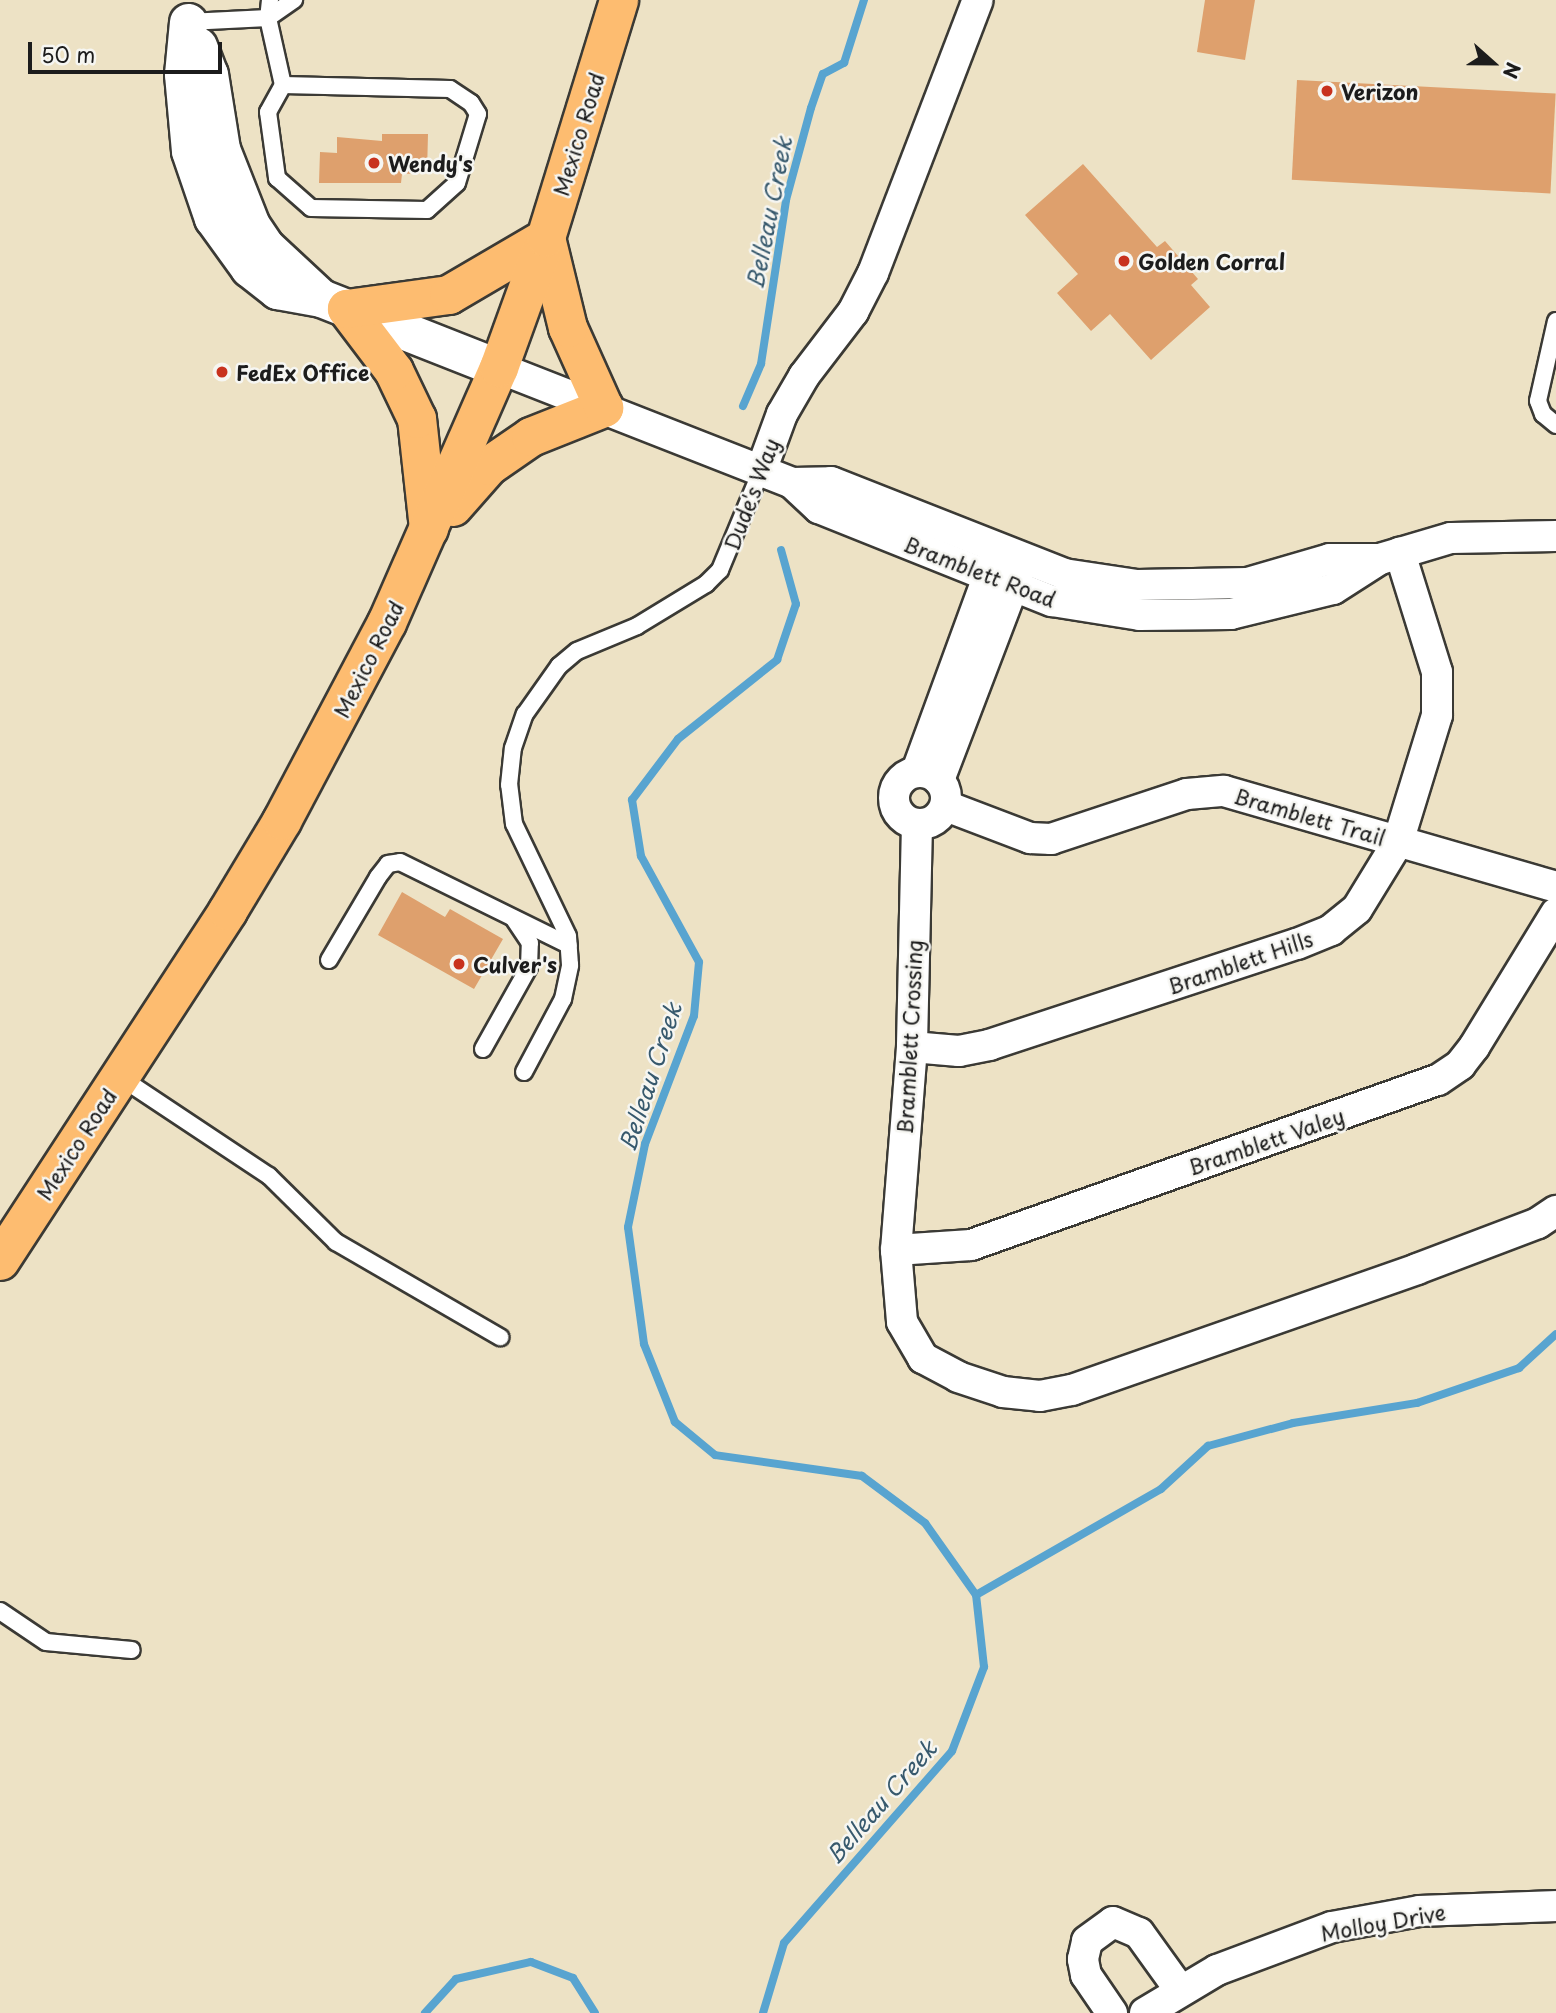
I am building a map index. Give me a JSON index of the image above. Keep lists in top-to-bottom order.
{
  "streets": {
    "main road": ["Mexico Road"],
    "street": [
      "Dude's Way",
      "Bramblett Road",
      "Bramblett Trail",
      "Bramblett Hills",
      "Bramblett Crossing",
      "Bramblett Valey",
      "Molloy Drive"
    ]
  },
  "crossings": [
    ["Mexico Road", "Bramblett Road"],
    ["Dude's Way", "Bramblett Road"],
    ["Bramblett Road", "Bramblett Hills"],
    ["Bramblett Trail", "Bramblett Hills"],
    ["Bramblett Hills", "Bramblett Crossing"],
    ["Bramblett Crossing", "Bramblett Valey"]
  ],
  "water": ["Belleau Creek"],
  "places": [
    "Verizon",
    "Wendy's",
    "Golden Corral",
    "FedEx Office",
    "Culver's"
  ],
  "scale_bar": "50 m",
  "north": "right"
}
